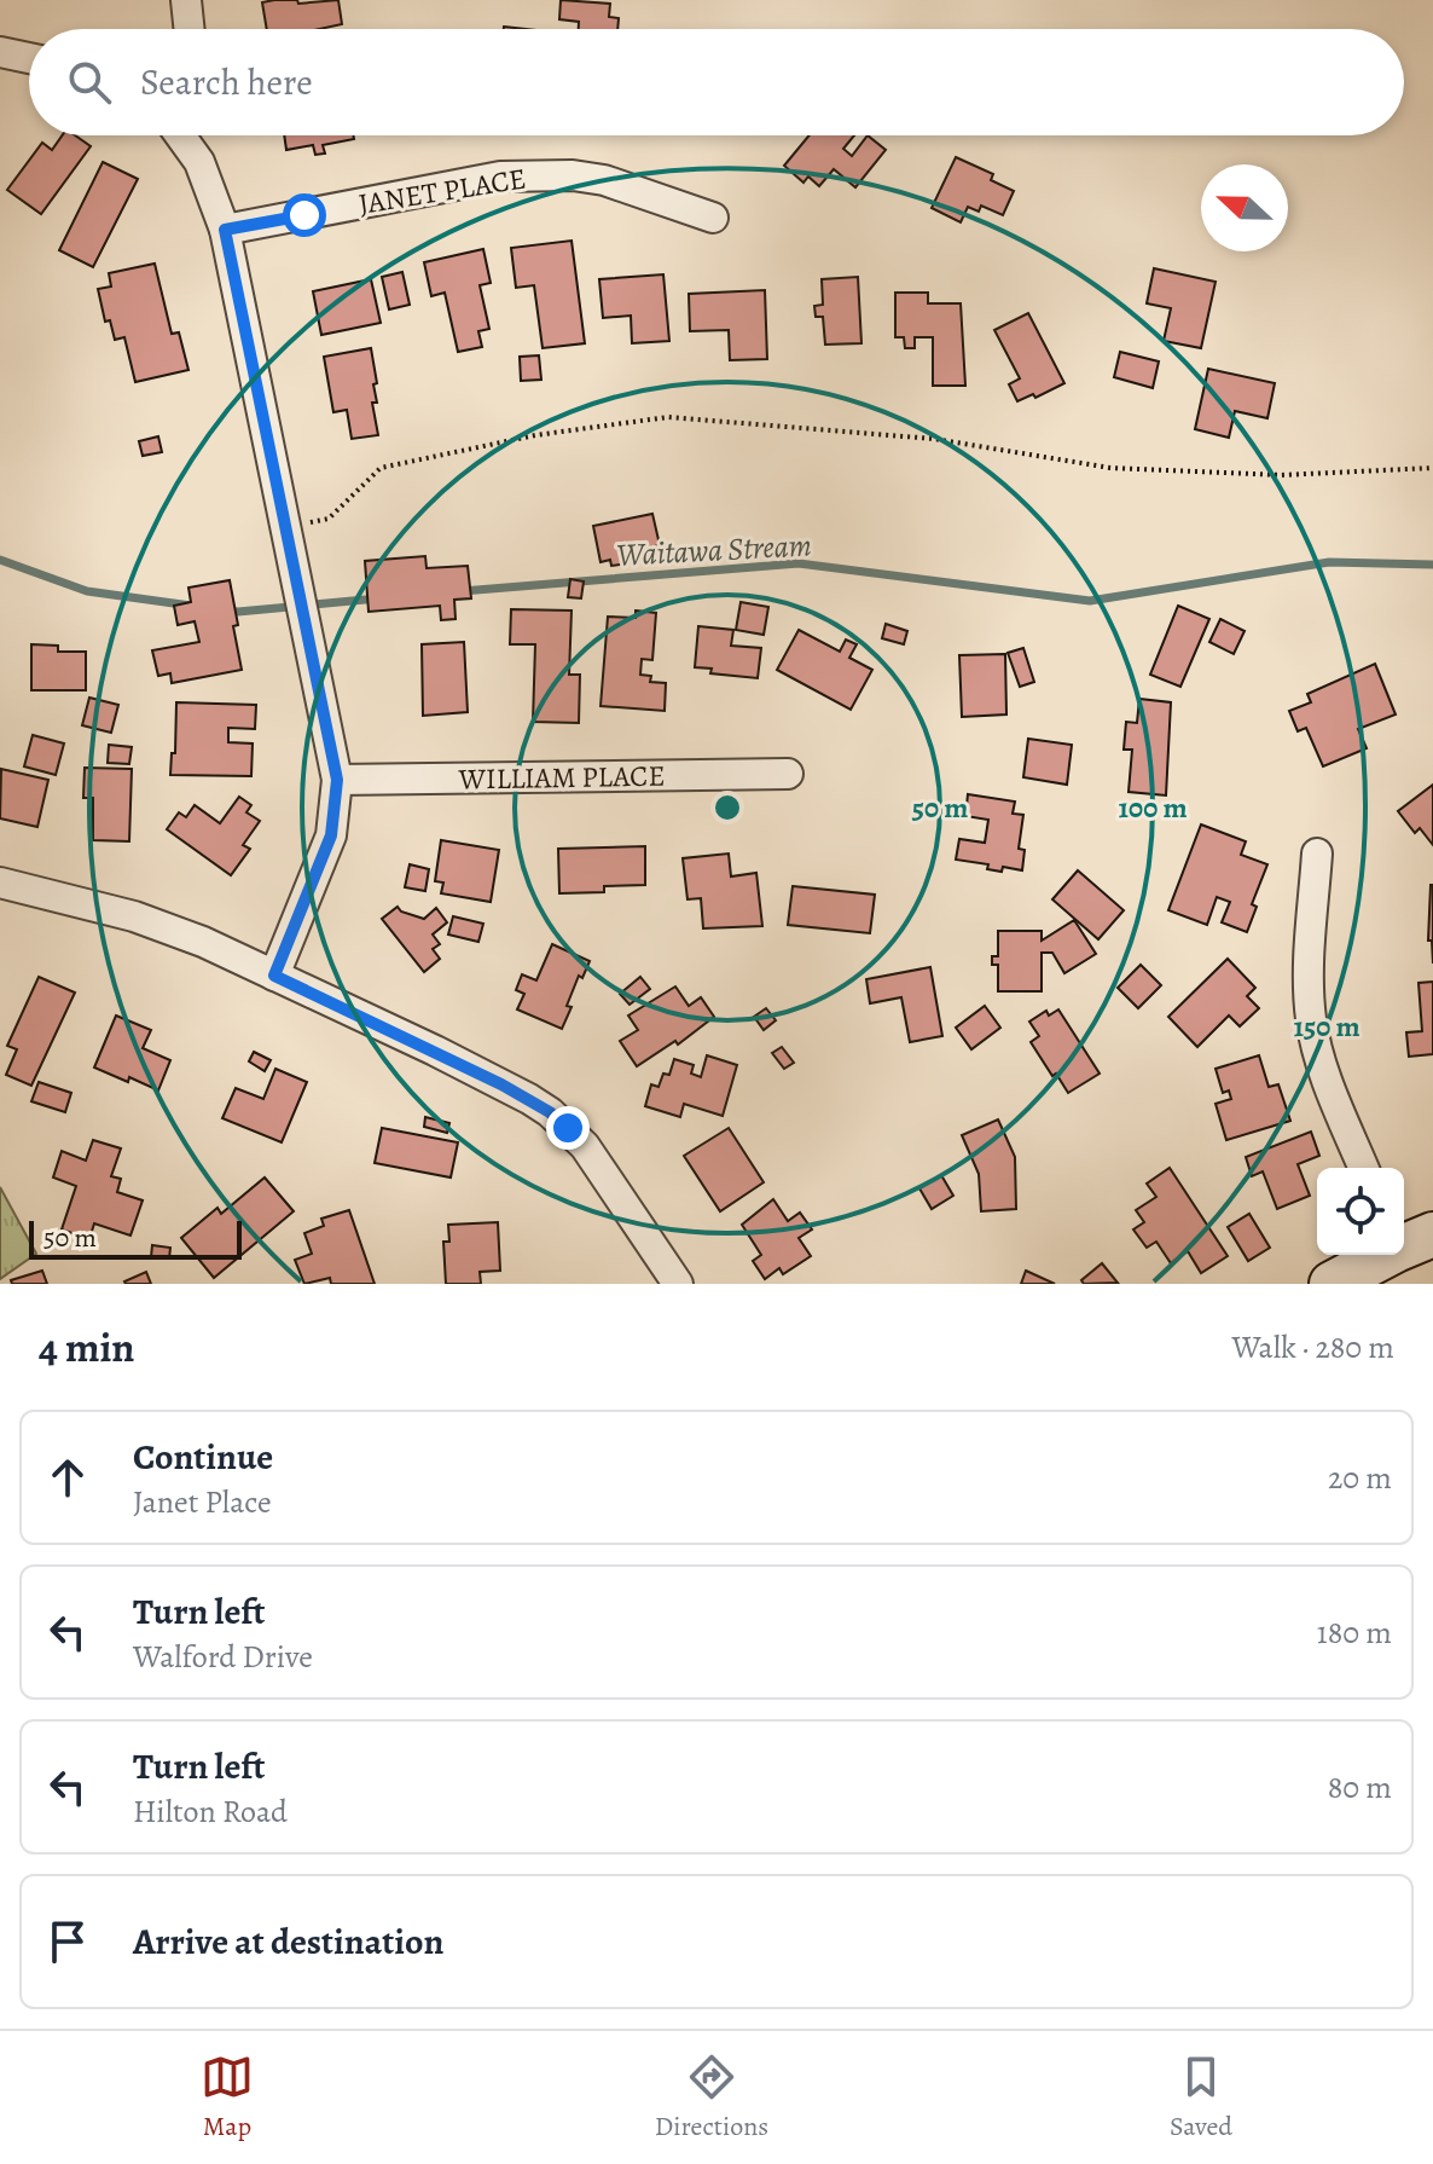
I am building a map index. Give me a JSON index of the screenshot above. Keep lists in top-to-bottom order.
{
  "streets": {
    "street": ["JANET PLACE", "WILLIAM PLACE"]
  },
  "water": ["Waitawa Stream"],
  "scale_bar": "50 m",
  "north": "left",
  "page": {
    "search": "Search here",
    "scale": "50 m",
    "heading": ["4 min", "Walk · 280 m"],
    "list": [
      ["Continue", "Janet Place", "20 m"],
      ["Turn left", "Walford Drive", "180 m"],
      ["Turn left", "Hilton Road", "80 m"],
      "Arrive at destination"
    ],
    "nav": ["Map", "Directions", "Saved"]
  },
  "rings": ["50 m", "100 m", "150 m"]
}
